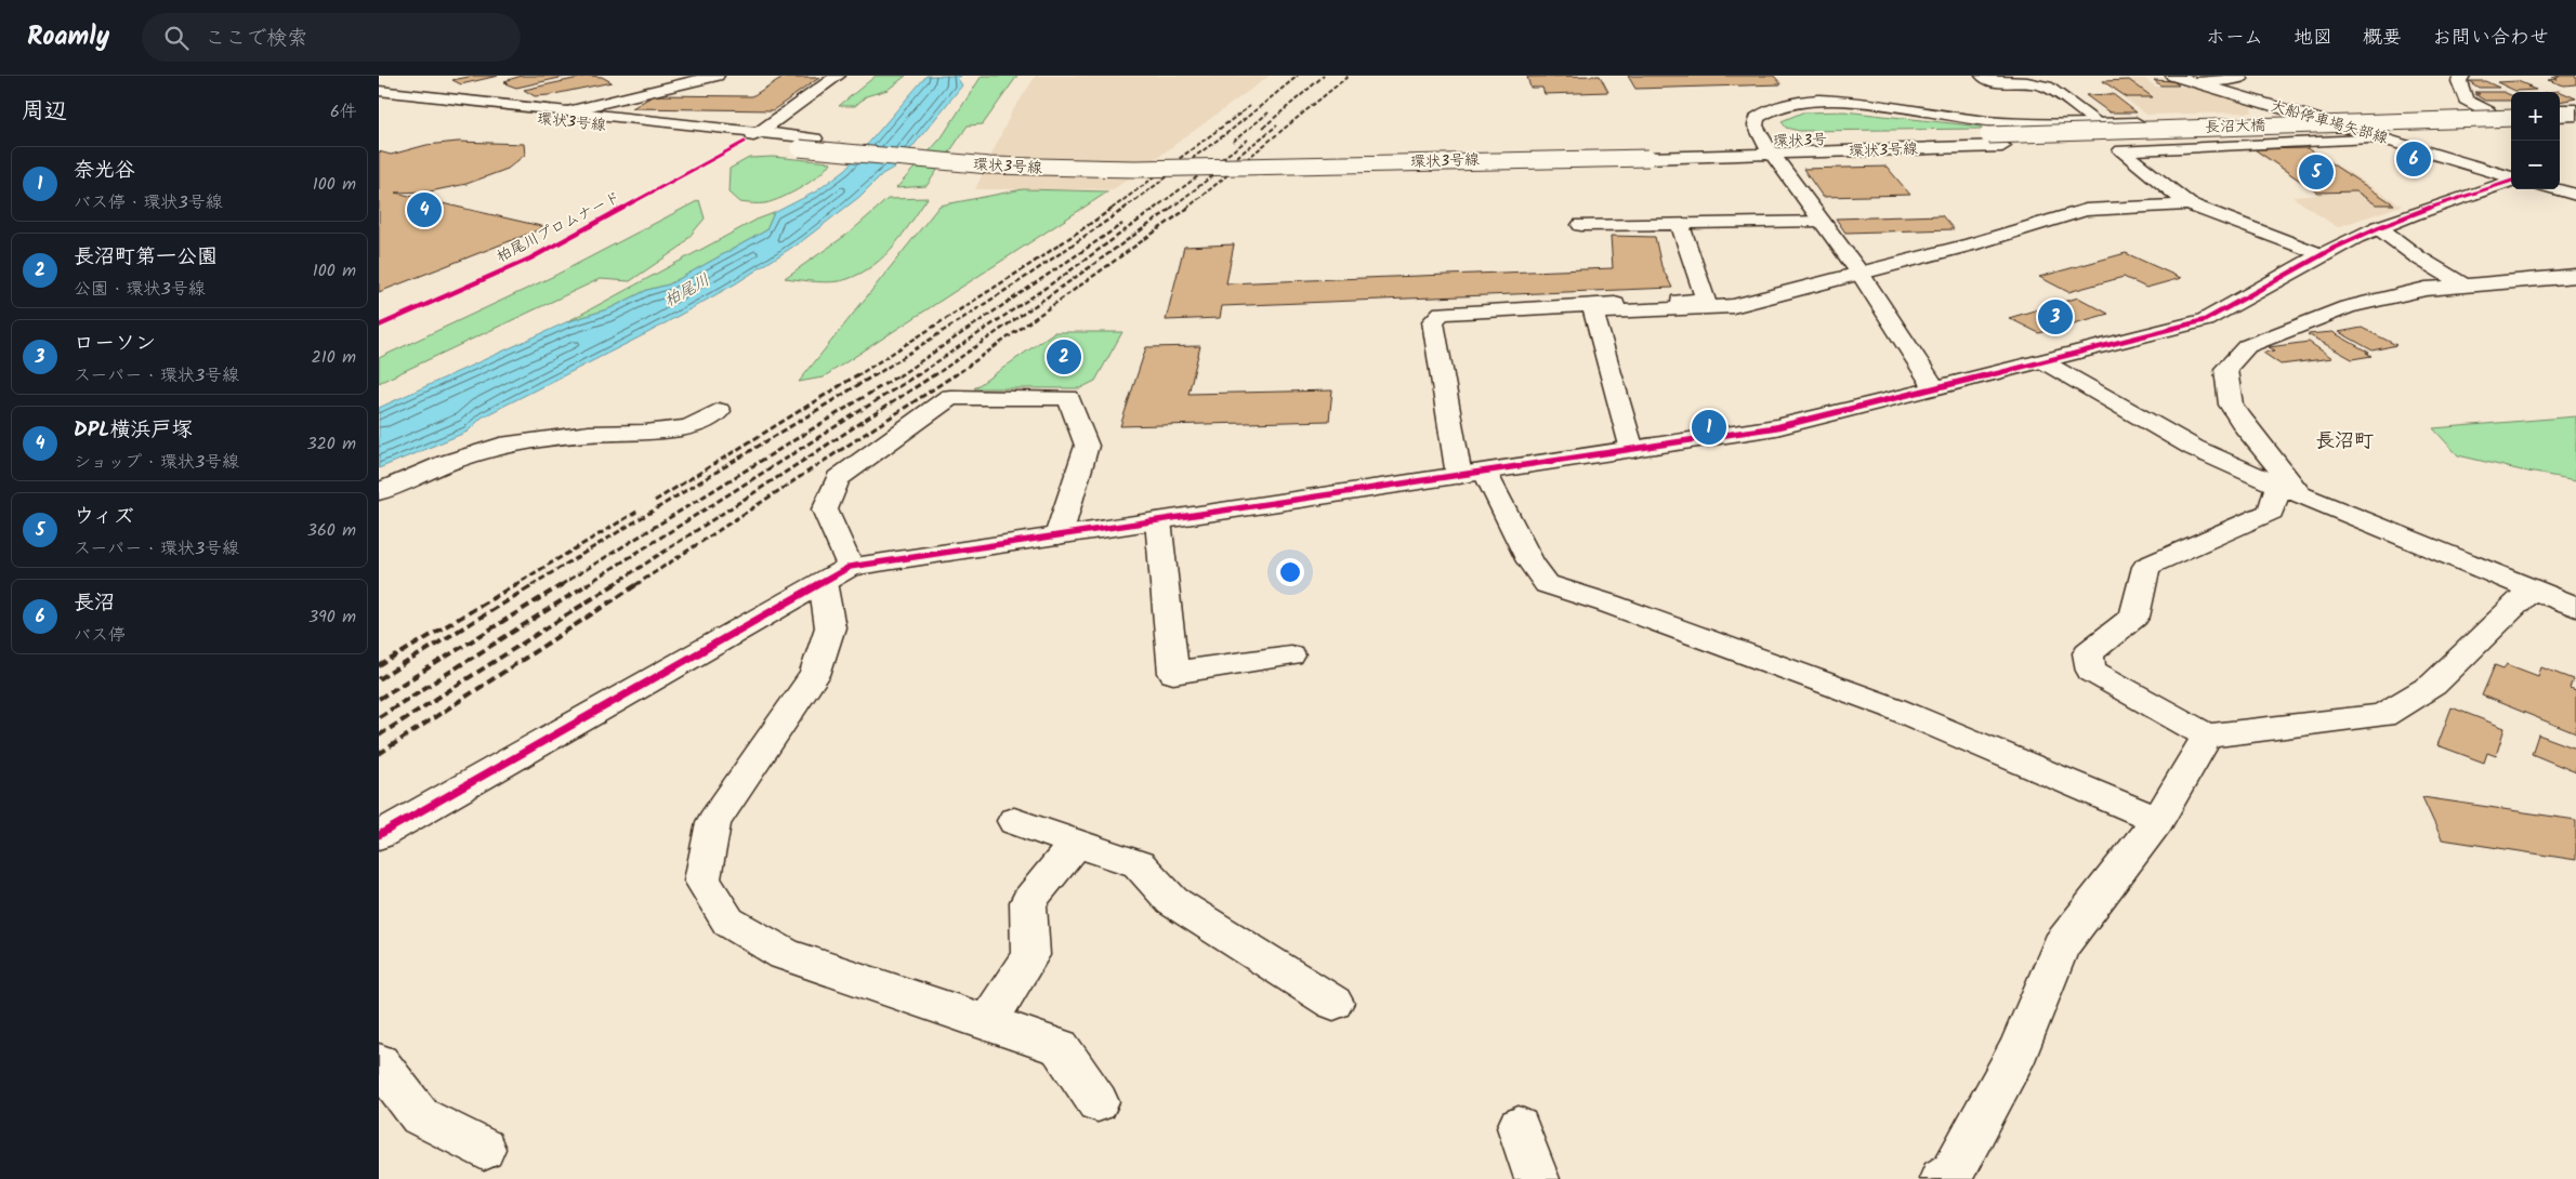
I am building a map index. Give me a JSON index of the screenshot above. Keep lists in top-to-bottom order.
{
  "streets": {
    "street": [
      "環状3号線",
      "大船停車場矢部線",
      "長沼大橋",
      "環状3号"
    ],
    "cycle path": ["柏尾川プロムナード"]
  },
  "crossings": [
    ["環状3号線", "環状3号"],
    ["長沼大橋", "環状3号"]
  ],
  "districts": ["長沼町"],
  "water": ["柏尾川"],
  "page": {
    "header": "Roamly",
    "search": "ここで検索",
    "nav": [
      "ホーム",
      "地図",
      "概要",
      "お問い合わせ"
    ],
    "heading": ["周辺", "6件"],
    "map_buttons": ["+", "−"],
    "pins": [
      "6",
      "5",
      "4",
      "3",
      "2",
      "1"
    ],
    "list": [
      {
        "mark": "1",
        "name": "奈光谷",
        "note": "バス停 · 環状3号線",
        "value": "100 m"
      },
      {
        "mark": "2",
        "name": "長沼町第一公園",
        "note": "公園 · 環状3号線",
        "value": "100 m"
      },
      {
        "mark": "3",
        "name": "ローソン",
        "note": "スーパー · 環状3号線",
        "value": "210 m"
      },
      {
        "mark": "4",
        "name": "DPL横浜戸塚",
        "note": "ショップ · 環状3号線",
        "value": "320 m"
      },
      {
        "mark": "5",
        "name": "ウィズ",
        "note": "スーパー · 環状3号線",
        "value": "360 m"
      },
      {
        "mark": "6",
        "name": "長沼",
        "note": "バス停",
        "value": "390 m"
      }
    ]
  }
}
